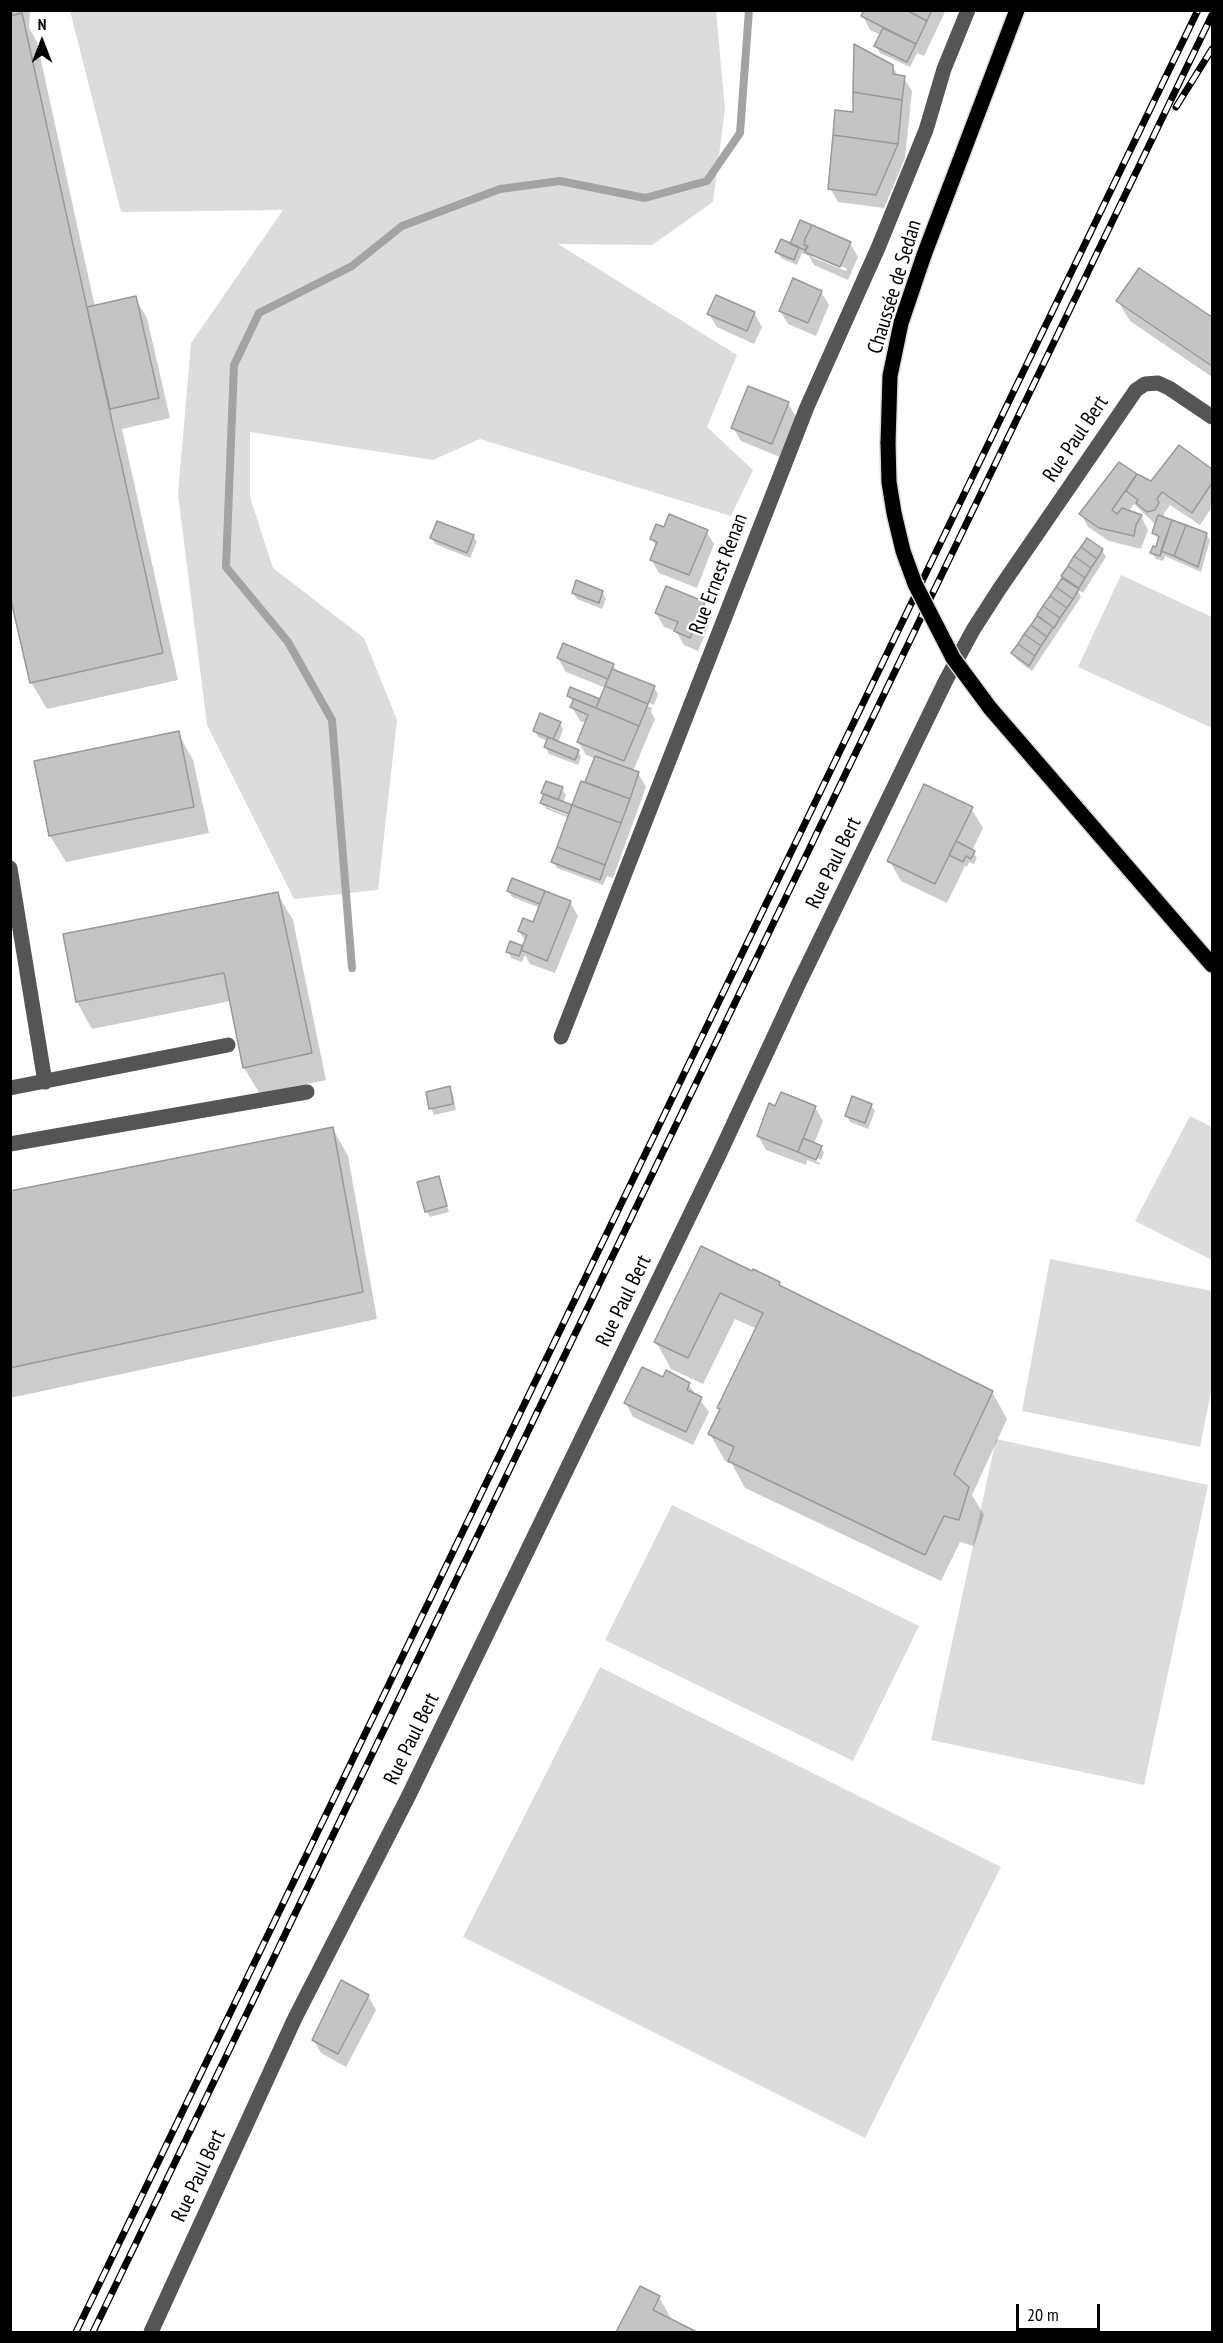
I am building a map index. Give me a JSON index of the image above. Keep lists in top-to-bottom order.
{
  "streets": {
    "main road": ["Chaussée de Sedan"],
    "street": ["Rue Paul Bert", "Rue Ernest Renan"]
  },
  "scale_bar": "20 m",
  "north": "top"
}
